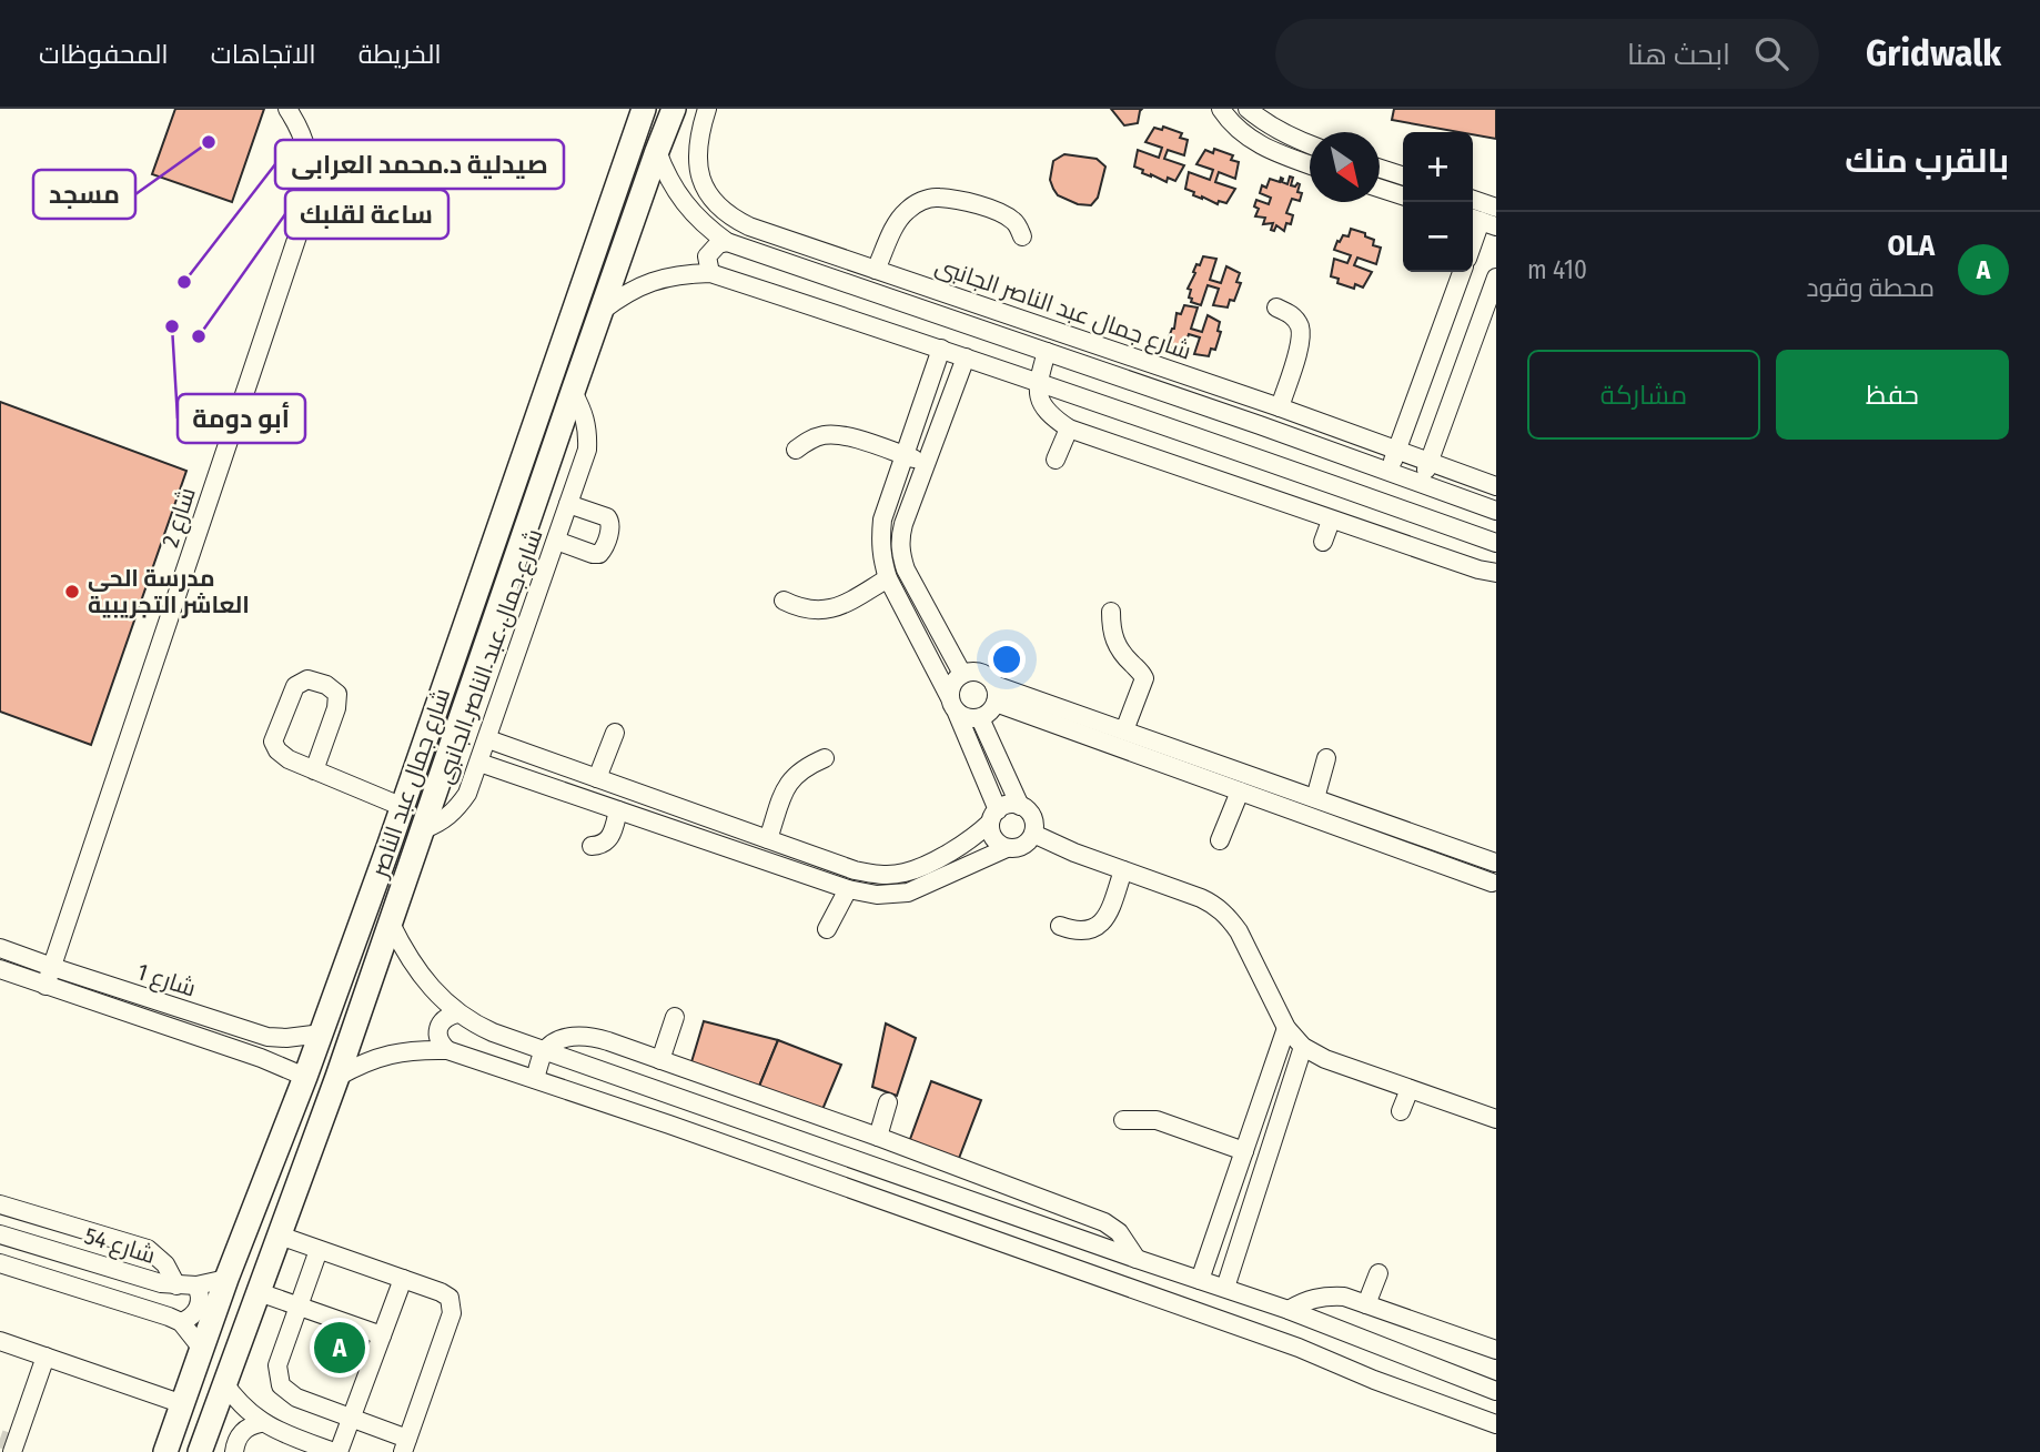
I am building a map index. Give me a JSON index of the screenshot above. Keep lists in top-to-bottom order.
{
  "streets": {
    "main road": ["شارع جمال عبد الناصر"],
    "street": [
      "شارع جمال عبد الناصر الجانبى",
      "شارع 2",
      "شارع 1",
      "شارع 54"
    ]
  },
  "crossings": [
    ["شارع جمال عبد الناصر الجانبى", "شارع جمال عبد الناصر"],
    ["شارع 2", "شارع 1"],
    ["شارع جمال عبد الناصر", "شارع 1"],
    ["شارع جمال عبد الناصر", "شارع 54"]
  ],
  "places": [
    "مسجد",
    "صيدلية د.محمد العرابى",
    "أبو دومة",
    "ساعة لقلبك",
    "مدرسة الحى العاشر التجريبية"
  ],
  "north": "bottom right",
  "page": {
    "header": "Gridwalk",
    "search": "ابحث هنا",
    "nav": ["الخريطة", "الاتجاهات", "المحفوظات"],
    "heading": "بالقرب منك",
    "map_buttons": ["+", "−"],
    "list": [
      {
        "mark": "A",
        "name": "OLA",
        "note": "محطة وقود",
        "value": "410 m"
      }
    ],
    "buttons": ["حفظ", "مشاركة"],
    "pins": "A"
  }
}
